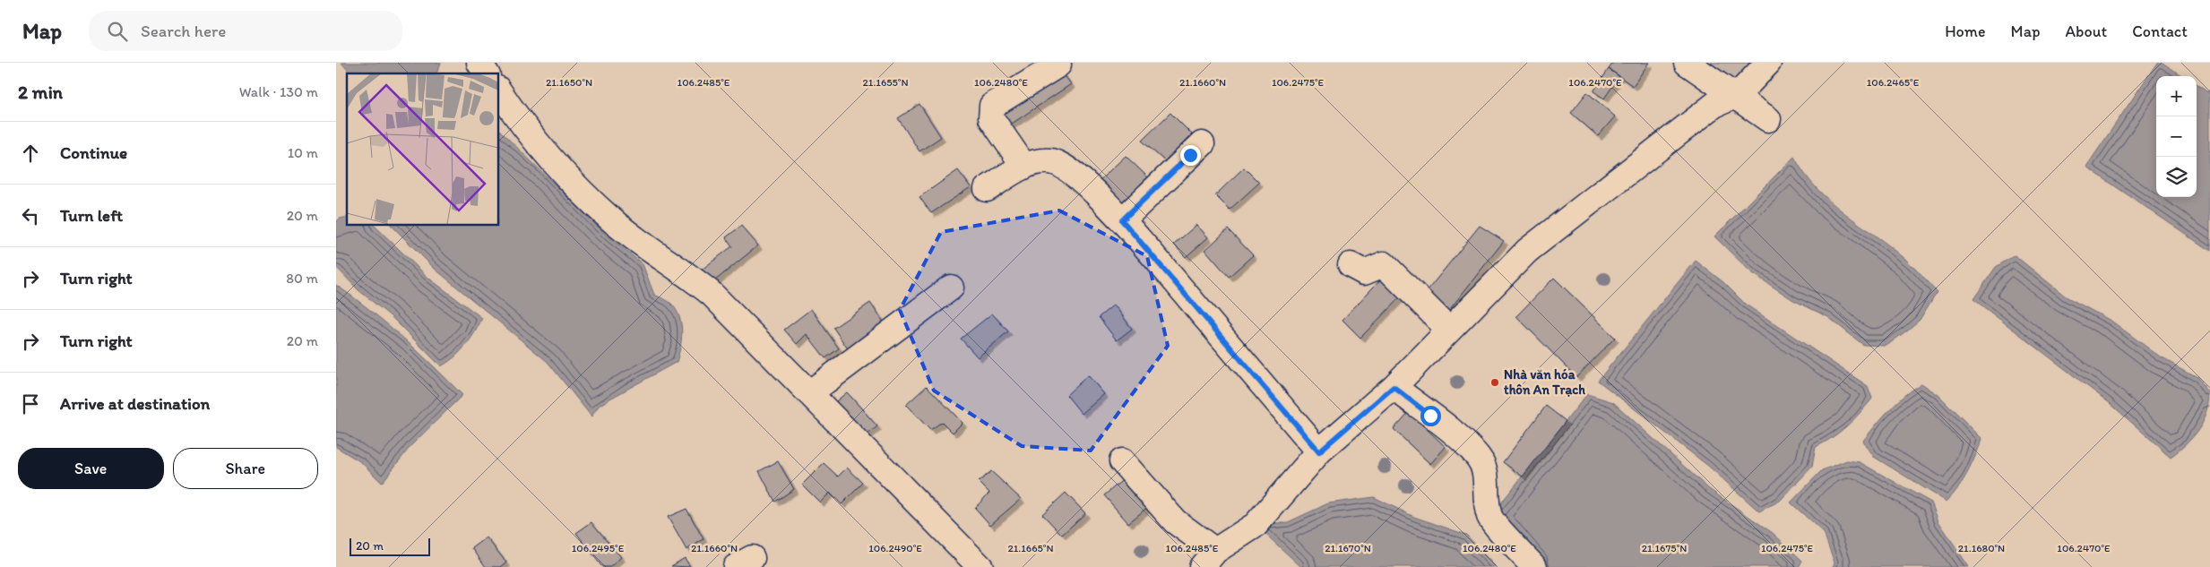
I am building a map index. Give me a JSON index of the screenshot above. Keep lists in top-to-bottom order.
{
  "places": ["Nhà văn hóa thôn An Trạch"],
  "scale_bar": "20 m",
  "page": {
    "header": "Map",
    "search": "Search here",
    "nav": [
      "Home",
      "Map",
      "About",
      "Contact"
    ],
    "heading": ["2 min", "Walk · 130 m"],
    "map_buttons": ["+", "−"],
    "list": [
      ["Continue", "10 m"],
      ["Turn left", "20 m"],
      ["Turn right", "80 m"],
      ["Turn right", "20 m"],
      "Arrive at destination"
    ],
    "buttons": ["Save", "Share"],
    "scale": "20 m"
  },
  "coordinates": [
    "106.2465°E",
    "21.1650°N",
    "106.2485°E",
    "21.1655°N",
    "106.2480°E",
    "21.1660°N",
    "106.2475°E",
    "106.2470°E",
    "106.2495°E",
    "106.2490°E",
    "21.1665°N",
    "21.1670°N",
    "21.1675°N",
    "21.1680°N"
  ]
}
